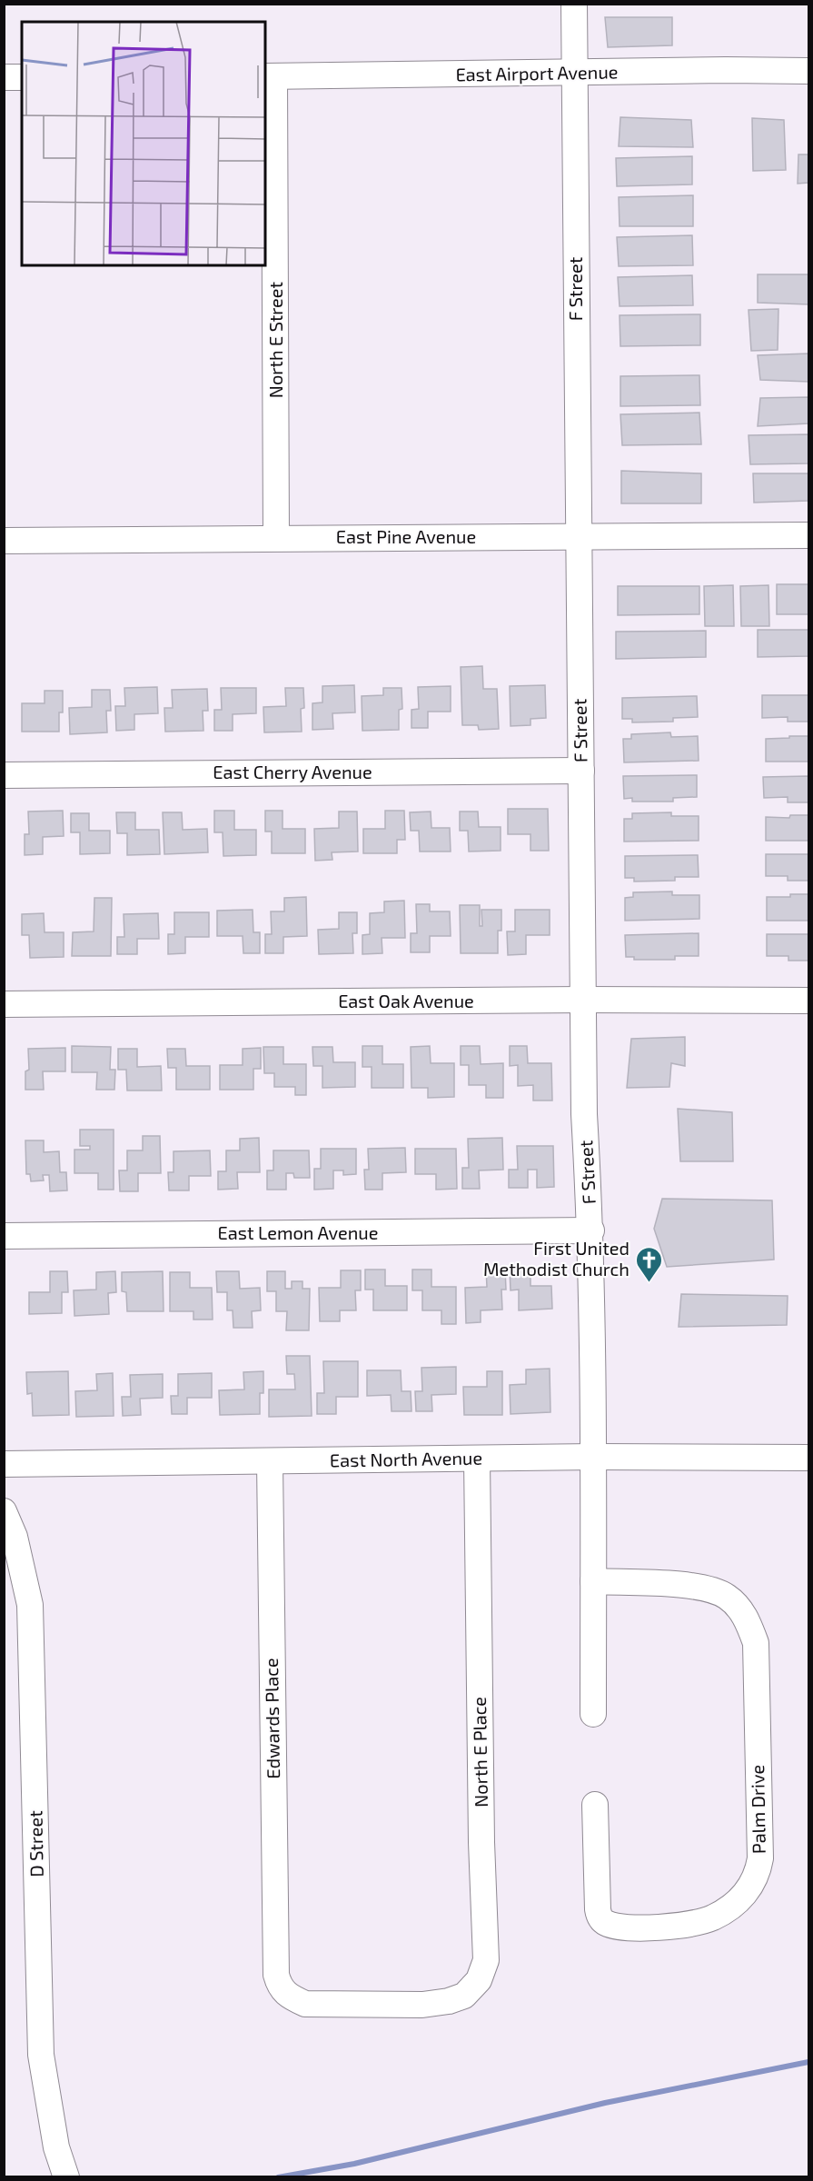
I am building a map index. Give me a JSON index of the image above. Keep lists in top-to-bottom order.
{
  "streets": {
    "street": [
      "East Airport Avenue",
      "F Street",
      "North E Street",
      "East Pine Avenue",
      "East Cherry Avenue",
      "East Oak Avenue",
      "East Lemon Avenue",
      "East North Avenue",
      "Edwards Place",
      "North E Place",
      "Palm Drive",
      "D Street"
    ]
  },
  "crossings": [
    ["East Airport Avenue", "F Street"],
    ["East Airport Avenue", "North E Street"],
    ["F Street", "East Pine Avenue"],
    ["F Street", "East Cherry Avenue"],
    ["F Street", "East Oak Avenue"],
    ["F Street", "East Lemon Avenue"],
    ["F Street", "East North Avenue"],
    ["North E Street", "East Pine Avenue"],
    ["East North Avenue", "Edwards Place"],
    ["East North Avenue", "North E Place"],
    ["Edwards Place", "North E Place"]
  ],
  "places": {
    "church": ["First United Methodist Church"]
  }
}
